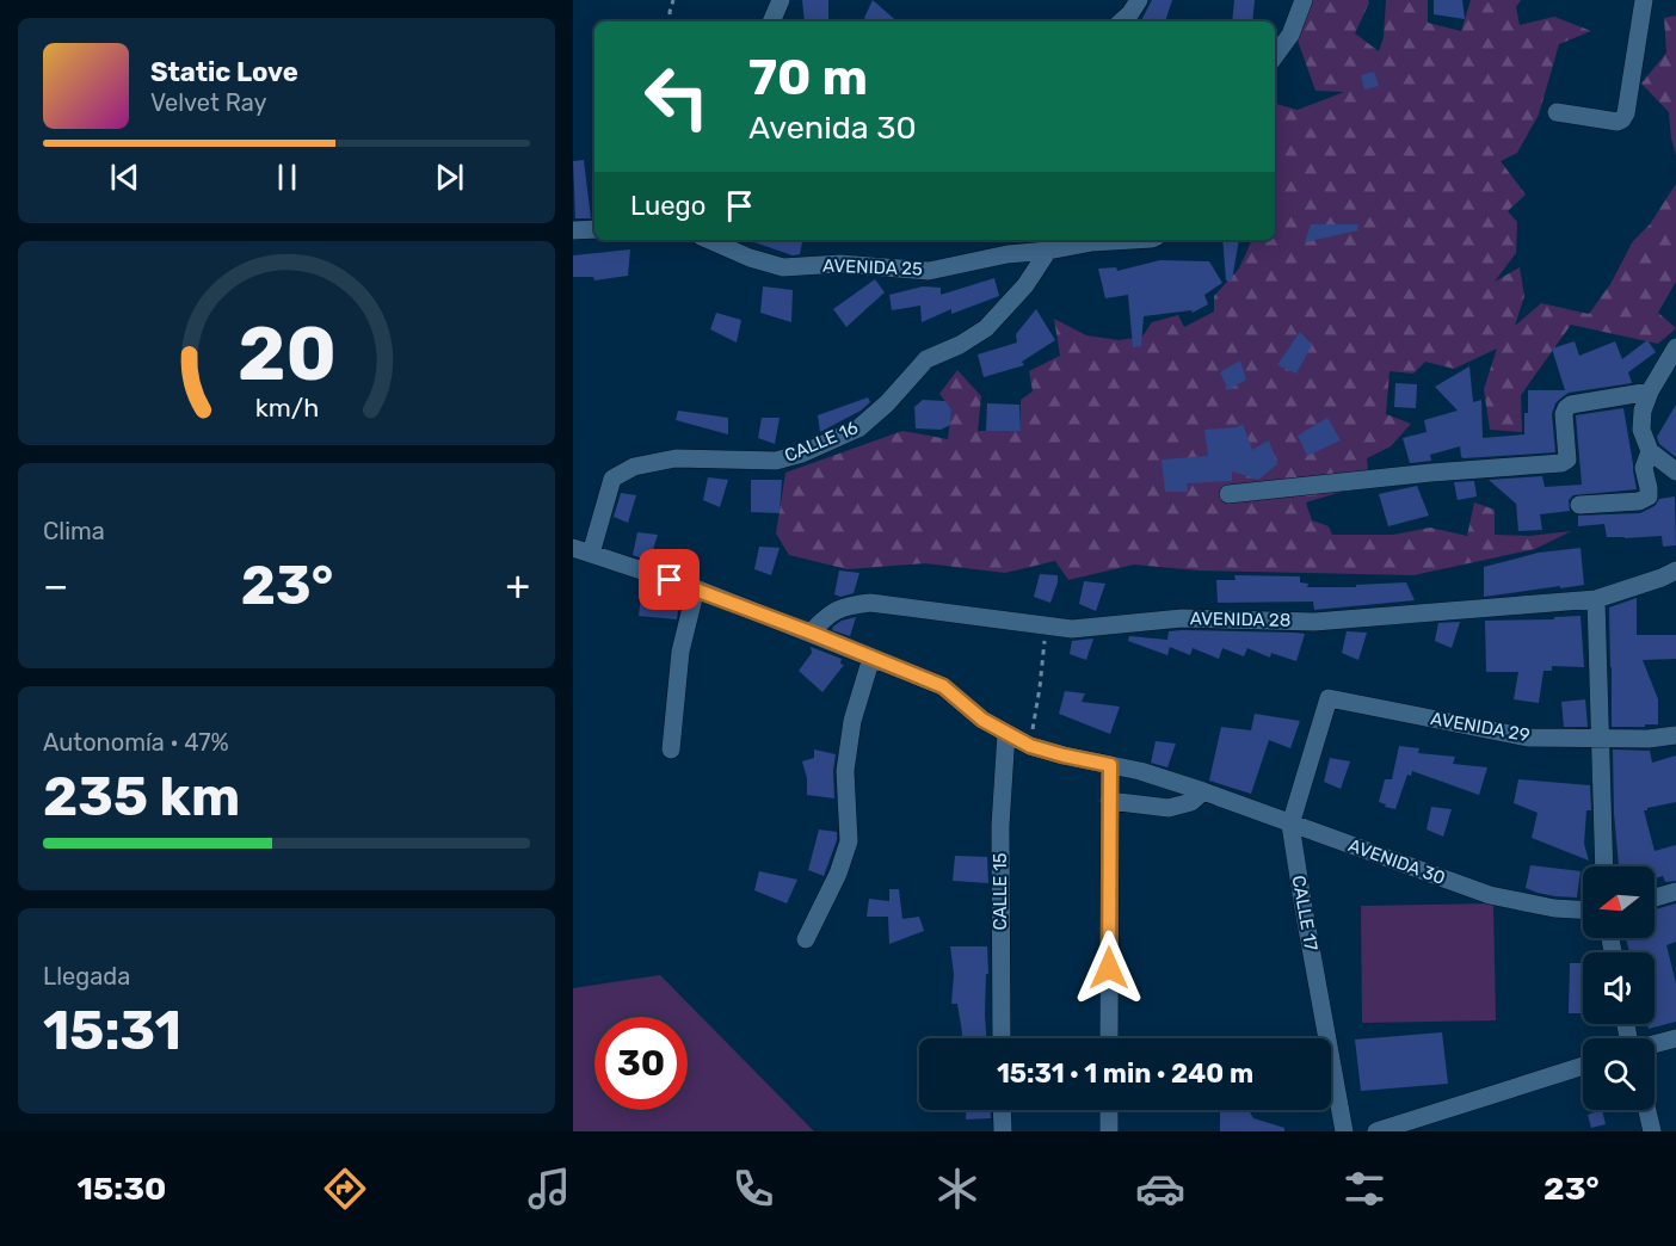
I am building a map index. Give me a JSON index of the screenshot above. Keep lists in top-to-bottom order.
{
  "streets": {
    "street": [
      "AVENIDA 25",
      "CALLE 16",
      "AVENIDA 28",
      "AVENIDA 29",
      "AVENIDA 30",
      "CALLE 15",
      "CALLE 17"
    ]
  },
  "crossings": [
    ["AVENIDA 25", "CALLE 16"],
    ["CALLE 16", "AVENIDA 30"],
    ["AVENIDA 28", "AVENIDA 30"],
    ["AVENIDA 29", "CALLE 17"],
    ["AVENIDA 30", "CALLE 15"],
    ["AVENIDA 30", "CALLE 17"]
  ],
  "north": "left",
  "page": {
    "turn": ["70 m", "Avenida 30"],
    "song": ["Static Love", "Velvet Ray"],
    "then": "Luego",
    "tile": [
      "Clima",
      ["Autonomía · 47%", "235 km"],
      ["Llegada", "15:31"]
    ],
    "heat": ["−", "23°", "+"],
    "limit": "30",
    "trip": "15:31 · 1 min · 240 m",
    "tabs": ["15:30", "23°"],
    "gauge": ["20", "km/h"]
  }
}
